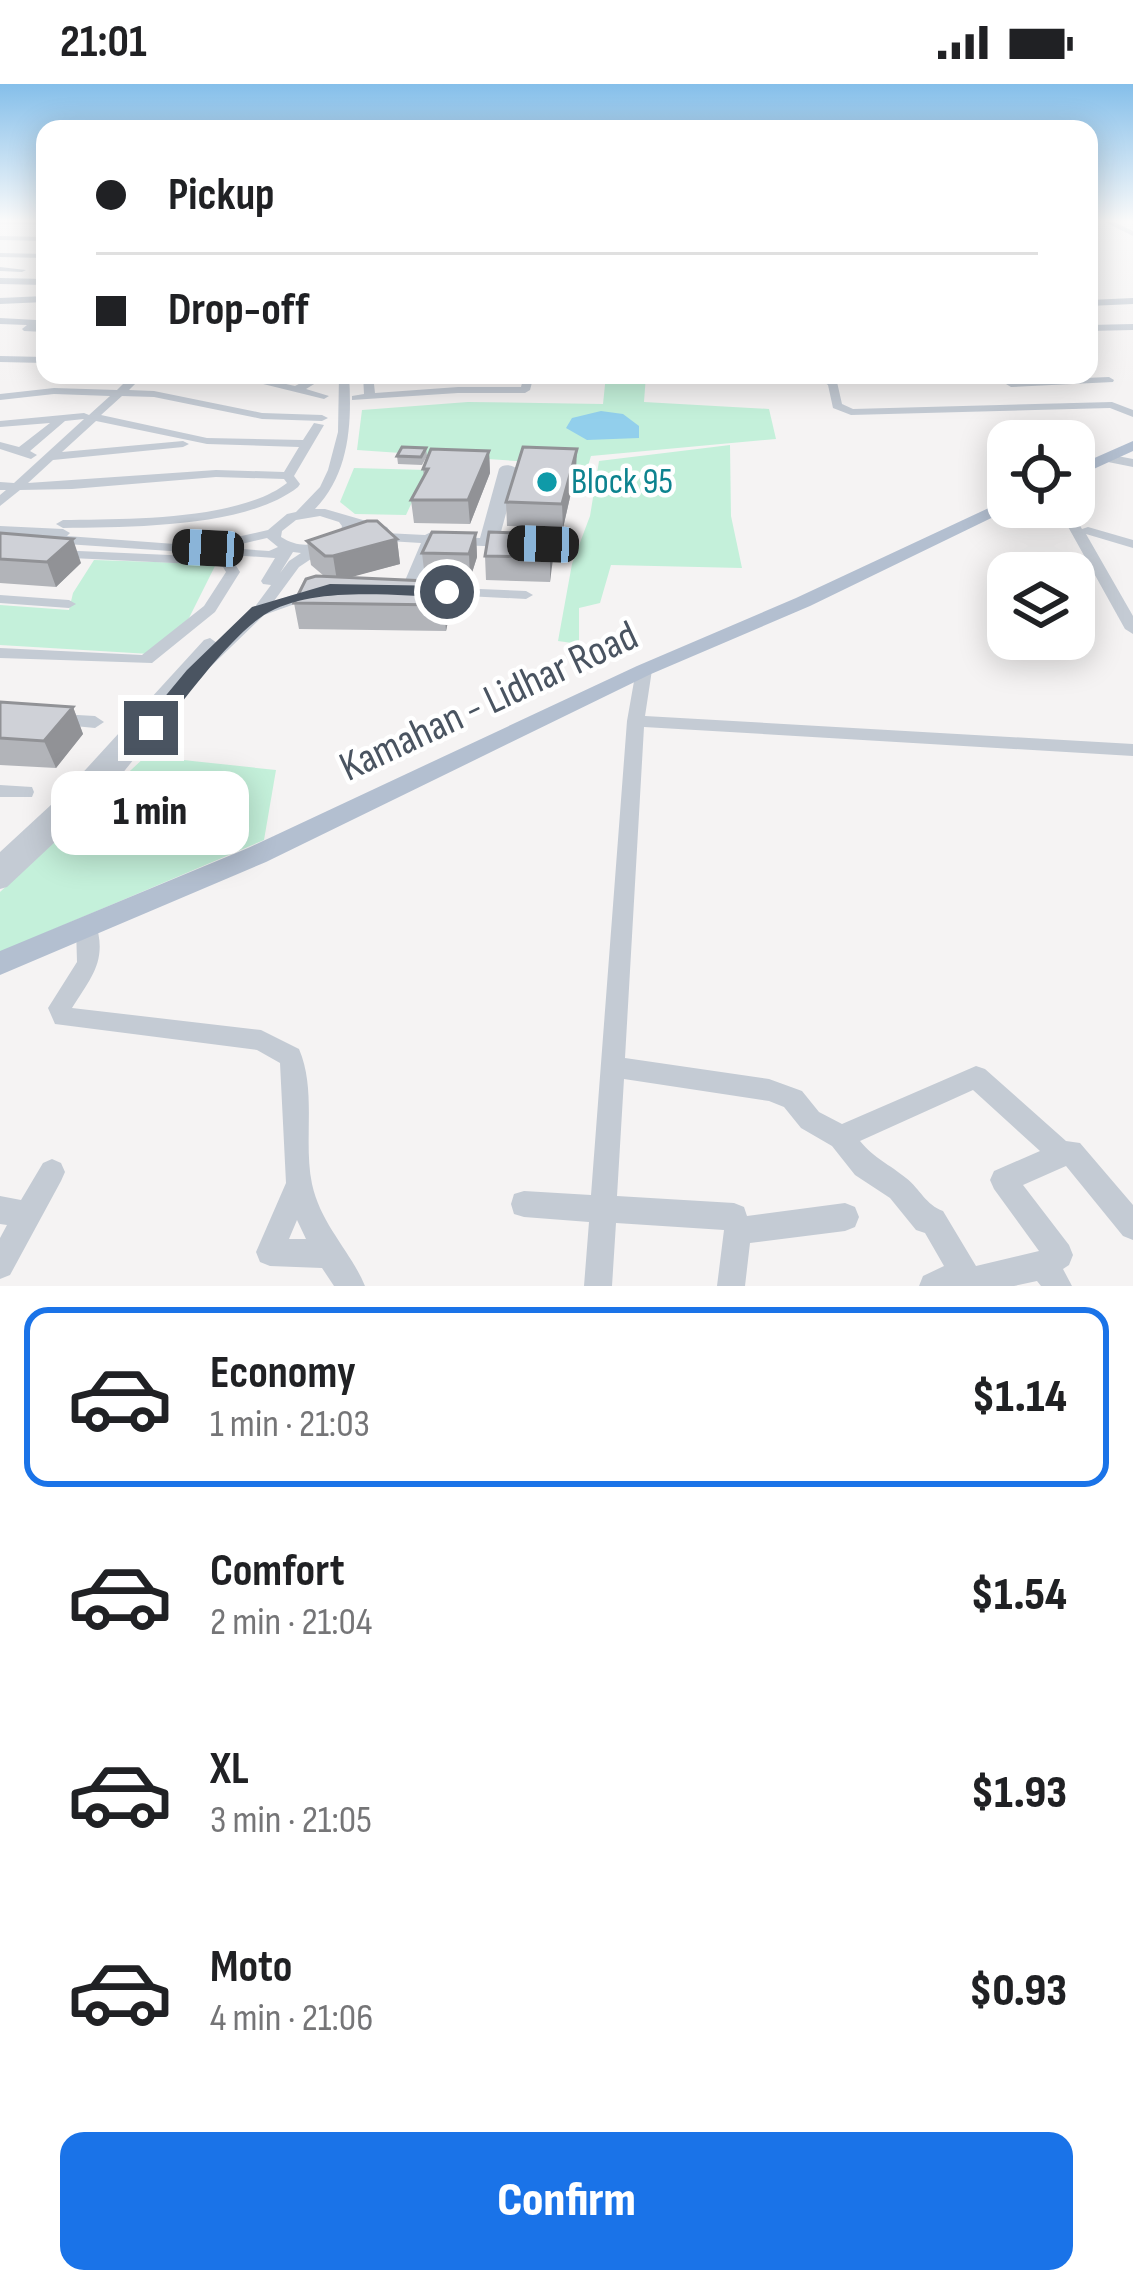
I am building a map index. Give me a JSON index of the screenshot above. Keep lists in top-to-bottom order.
{
  "streets": {
    "main road": ["Kamahan - Lidhar Road"]
  },
  "places": ["Block 95"],
  "page": {
    "status": "21:01",
    "banner": ["Pickup", "Drop-off"],
    "bubble": "1 min",
    "list": [
      {
        "name": "Economy",
        "note": "1 min · 21:03",
        "value": "$1.14"
      },
      {
        "name": "Comfort",
        "note": "2 min · 21:04",
        "value": "$1.54"
      },
      {
        "name": "XL",
        "note": "3 min · 21:05",
        "value": "$1.93"
      },
      {
        "name": "Moto",
        "note": "4 min · 21:06",
        "value": "$0.93"
      }
    ],
    "buttons": "Confirm"
  }
}
